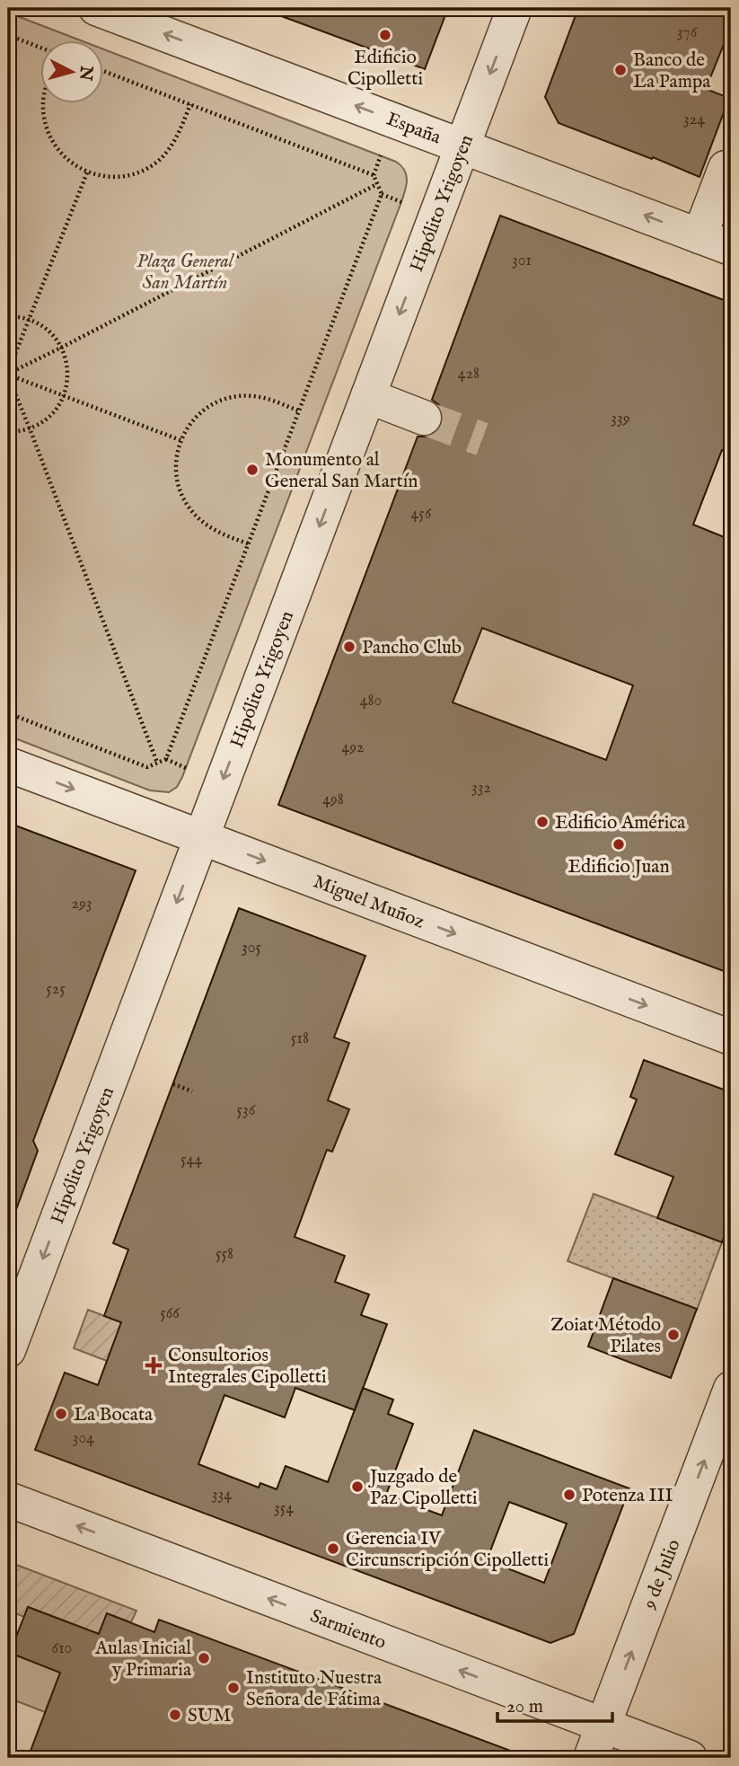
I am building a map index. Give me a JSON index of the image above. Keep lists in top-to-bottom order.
{
  "streets": {
    "street": [
      "España",
      "Hipólito Yrigoyen",
      "Miguel Muñoz",
      "9 de Julio",
      "Sarmiento"
    ]
  },
  "crossings": [
    ["España", "Hipólito Yrigoyen"],
    ["Hipólito Yrigoyen", "Miguel Muñoz"],
    ["9 de Julio", "Sarmiento"]
  ],
  "one_way": [
    "España",
    "Hipólito Yrigoyen",
    "Miguel Muñoz",
    "9 de Julio",
    "Sarmiento"
  ],
  "parks": ["Plaza General San Martín"],
  "places": {
    "other": [
      "Edificio Cipolletti",
      "Banco de La Pampa",
      "Monumento al General San Martín",
      "Pancho Club",
      "Edificio América",
      "Edificio Juan",
      "Zoiat Método Pilates",
      "La Bocata",
      "Juzgado de Paz Cipolletti",
      "Potenza III",
      "Gerencia IV Circunscripción Cipolletti",
      "Aulas Inicial y Primaria",
      "Instituto Nuestra Señora de Fátima",
      "SUM"
    ],
    "health": ["Consultorios Integrales Cipolletti"]
  },
  "house_numbers": [
    "376",
    "324",
    "301",
    "428",
    "339",
    "456",
    "480",
    "492",
    "332",
    "498",
    "293",
    "305",
    "525",
    "518",
    "536",
    "544",
    "558",
    "566",
    "304",
    "334",
    "354",
    "610"
  ],
  "scale_bar": "20 m",
  "north": "right"
}
